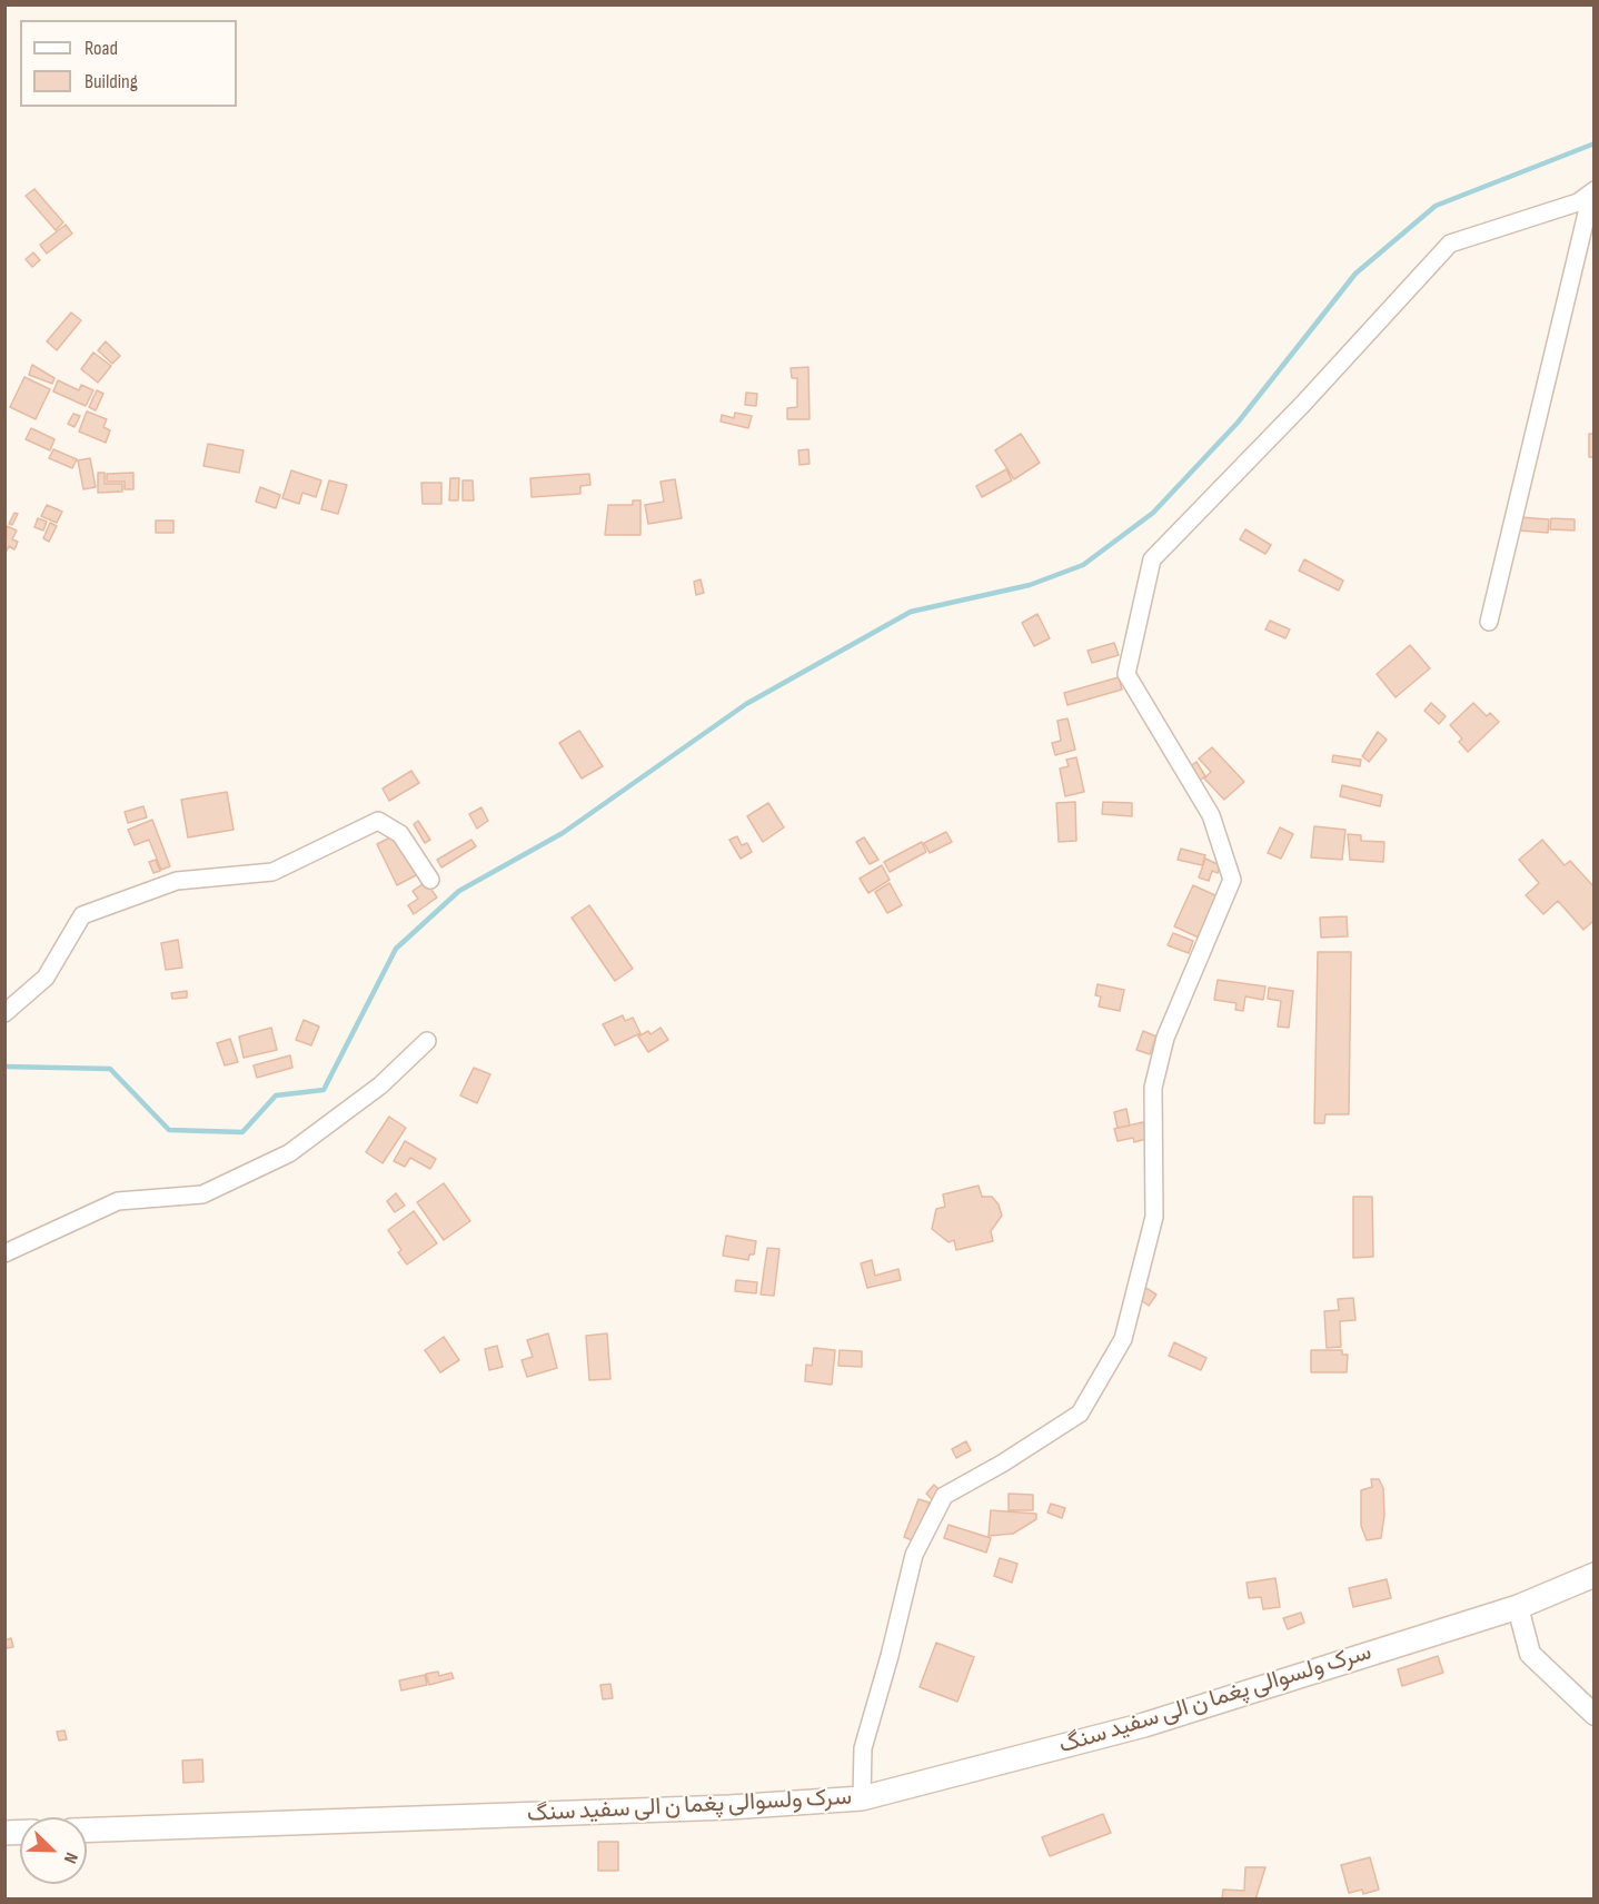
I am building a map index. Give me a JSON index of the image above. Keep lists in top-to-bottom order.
{
  "streets": {
    "main road": ["سرک ولسوالی پغما ن الی سفید سنگ"]
  },
  "legend": ["Road", "Building"],
  "north": "bottom right"
}
